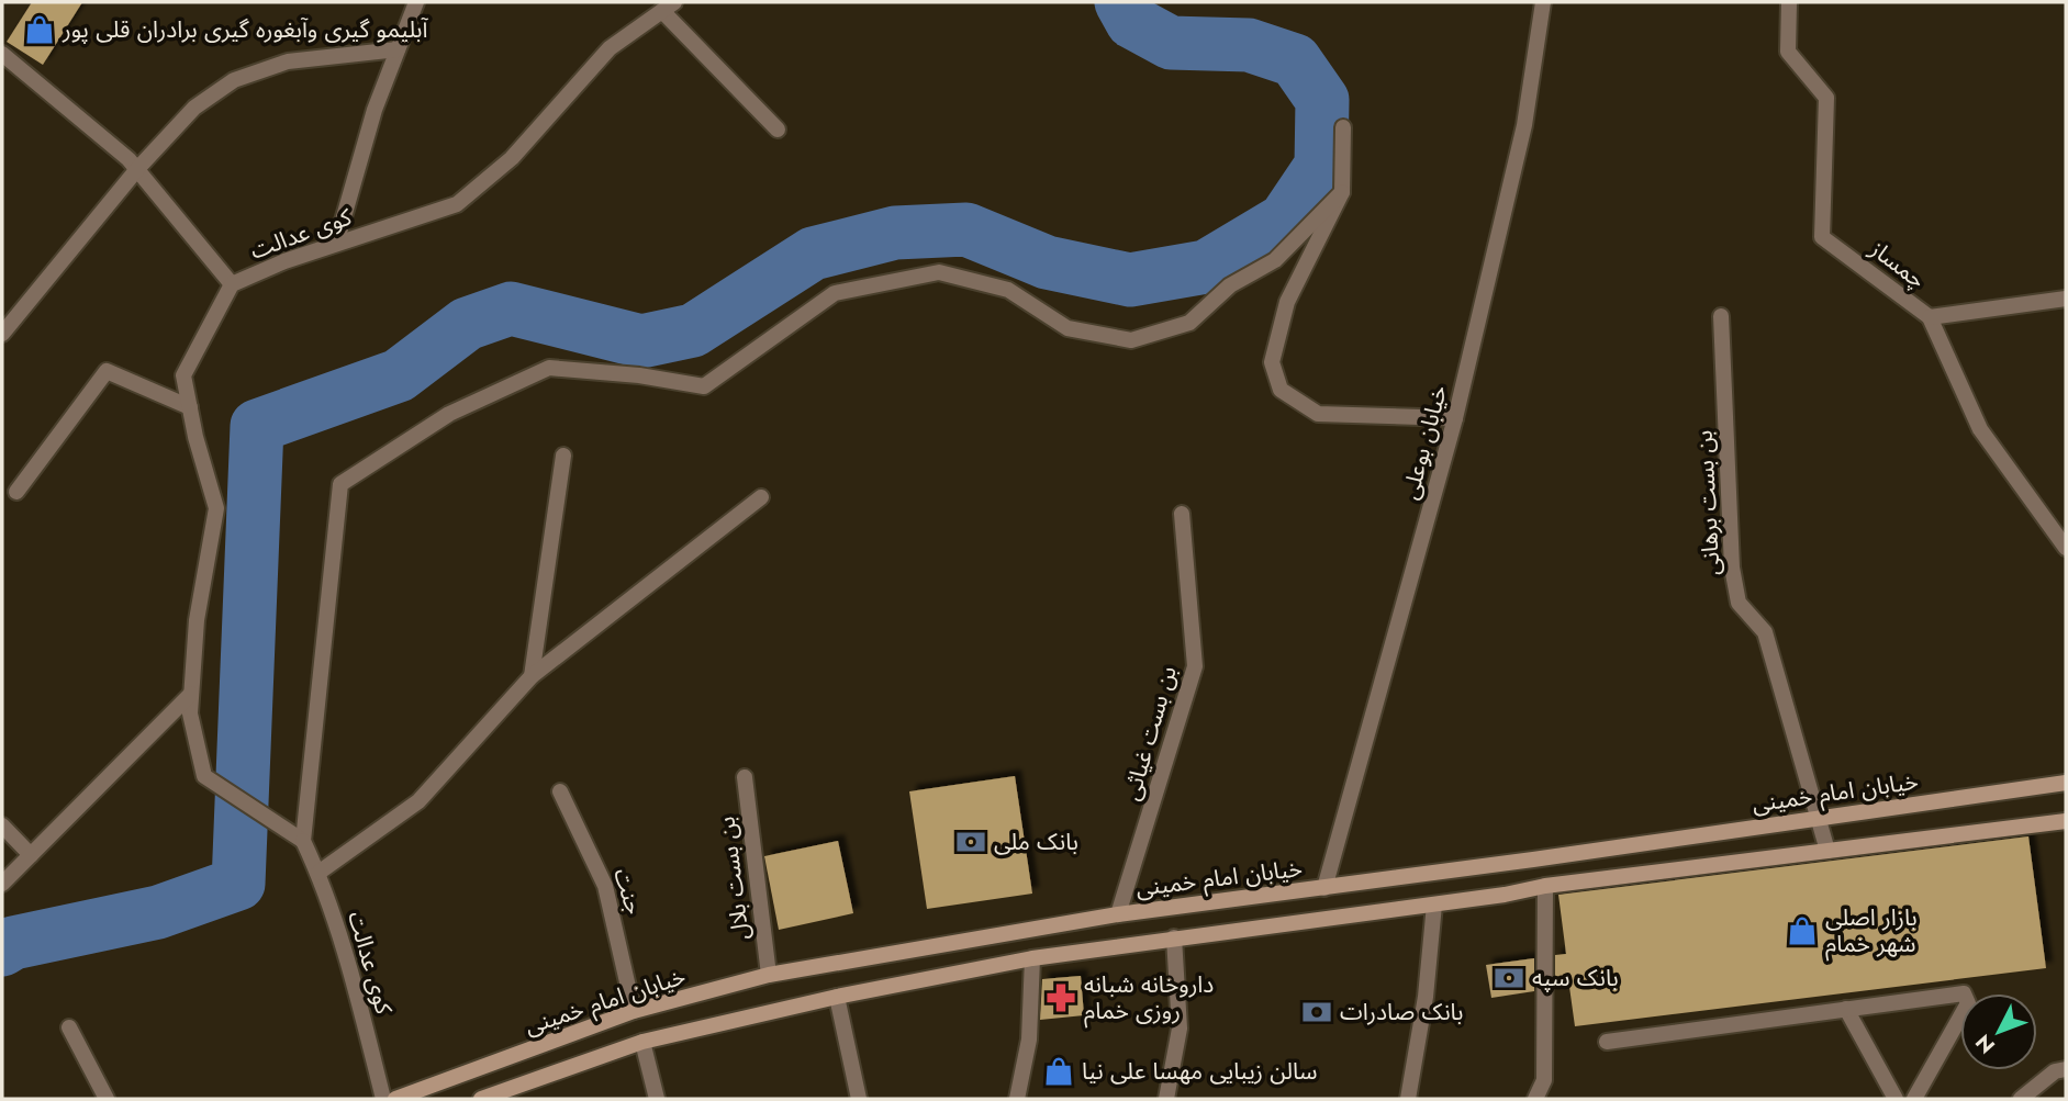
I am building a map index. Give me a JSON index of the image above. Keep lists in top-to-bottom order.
{
  "streets": {
    "main road": ["خیابان امام خمینی"],
    "street": [
      "کوی عدالت",
      "چمساز",
      "خیابان بوعلی",
      "بن بست برهانی",
      "بن بست غیاثی",
      "بن بست بلال",
      "جنت"
    ]
  },
  "crossings": [
    ["خیابان بوعلی", "خیابان امام خمینی"],
    ["بن بست برهانی", "خیابان امام خمینی"],
    ["بن بست غیاثی", "خیابان امام خمینی"],
    ["خیابان امام خمینی", "بن بست بلال"],
    ["خیابان امام خمینی", "جنت"]
  ],
  "places": {
    "shop": ["آبلیمو گیری وآبغوره گیری برادران قلی پور", "بازار اصلی شهر خمام", "سالن زیبایی مهسا علی نیا"],
    "bank": ["بانک ملی", "بانک سپه", "بانک صادرات"],
    "pharmacy": ["داروخانه شبانه روزی خمام"]
  },
  "north": "bottom left"
}
